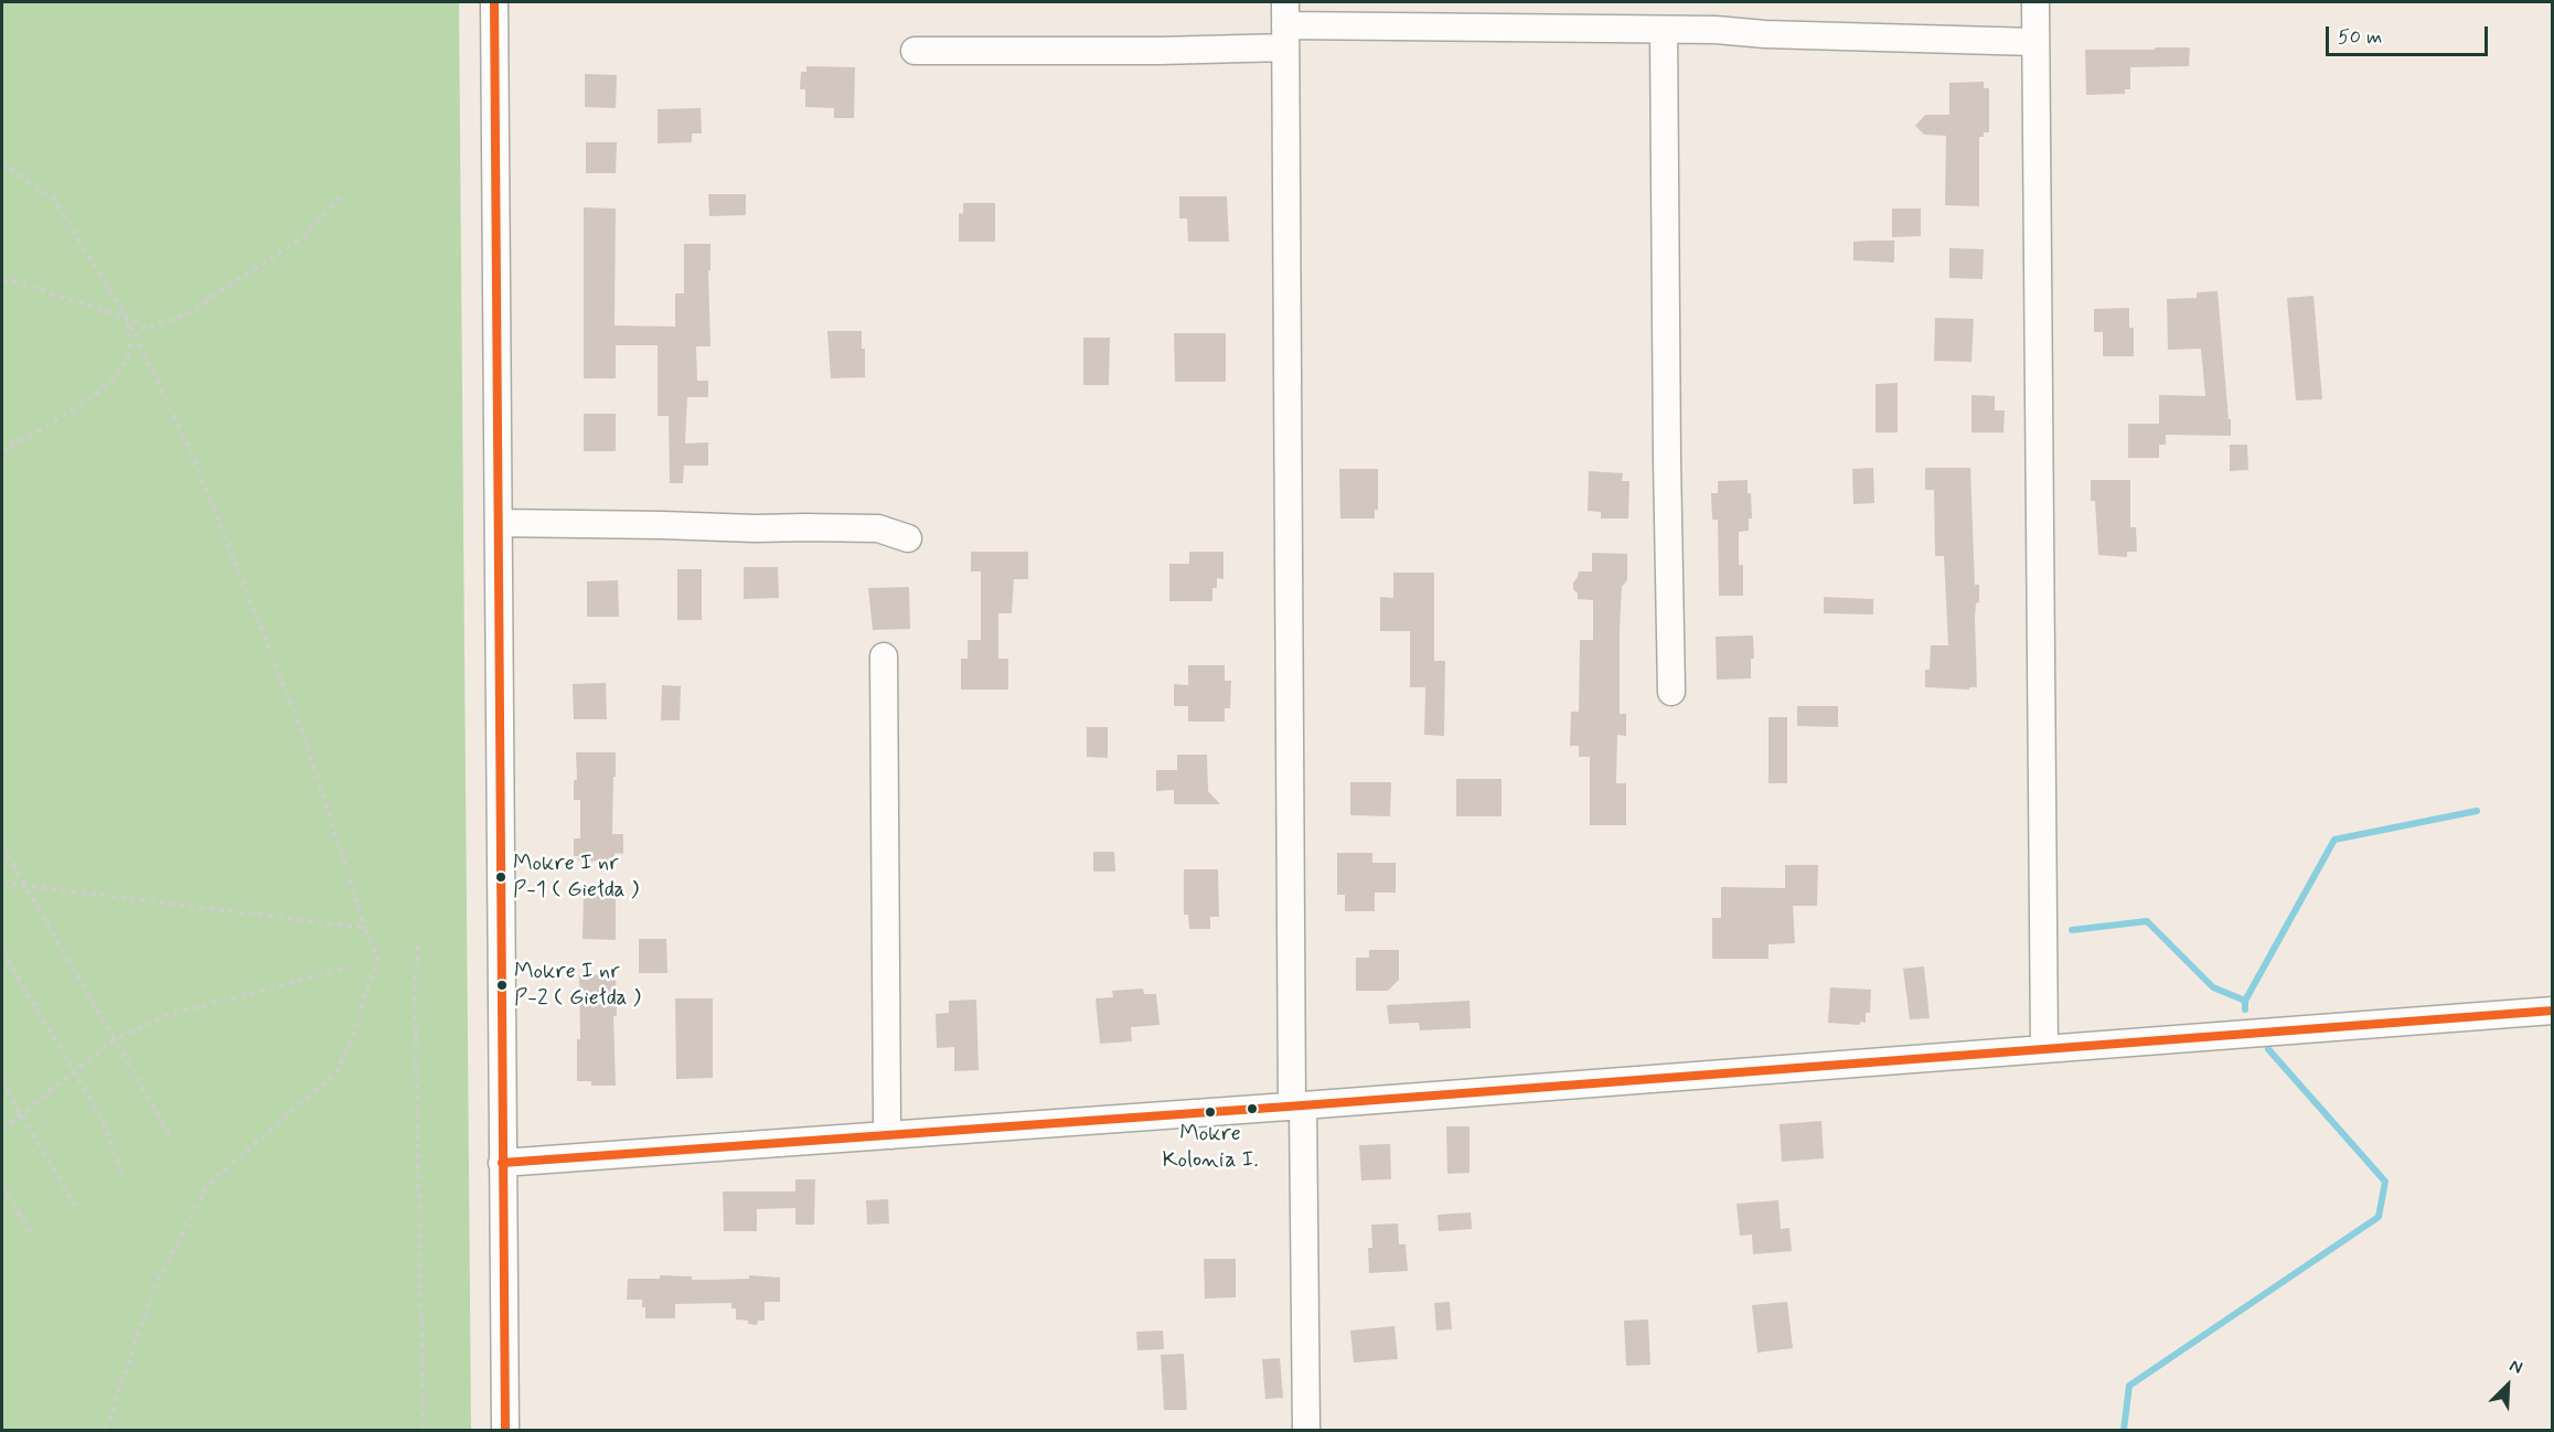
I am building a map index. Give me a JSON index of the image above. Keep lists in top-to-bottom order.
{
  "places": ["Mokre I nr P-1 ( Giełda )", "Mokre I nr P-2 ( Giełda )", "Mokre Kolonia I."],
  "scale_bar": "50 m",
  "north": "top right"
}
